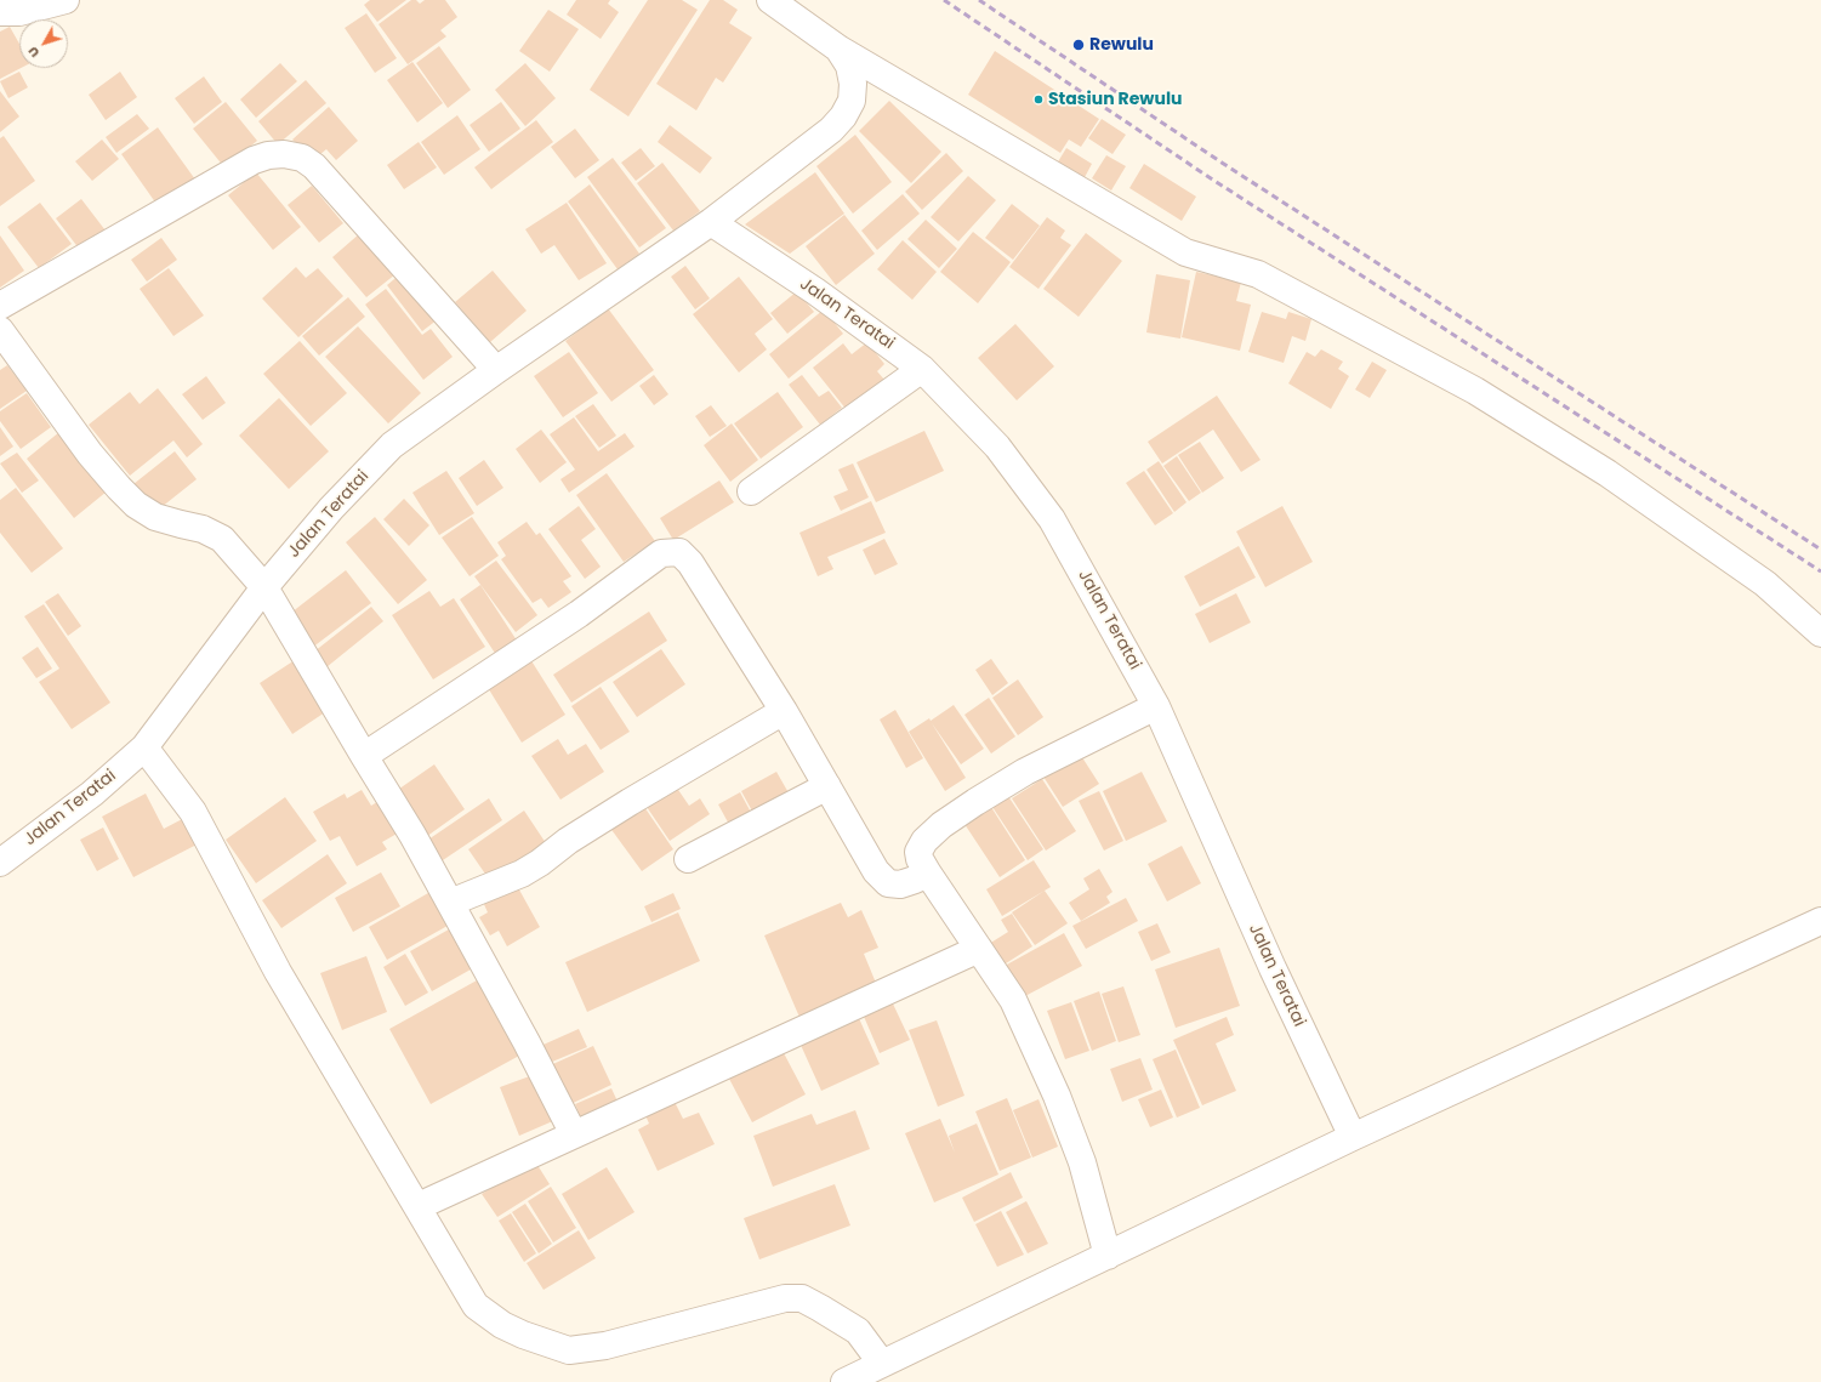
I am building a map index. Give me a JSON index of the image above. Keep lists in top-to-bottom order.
{
  "streets": {
    "street": ["Jalan Teratai"]
  },
  "places": ["Rewulu", "Stasiun Rewulu"],
  "north": "bottom left"
}
